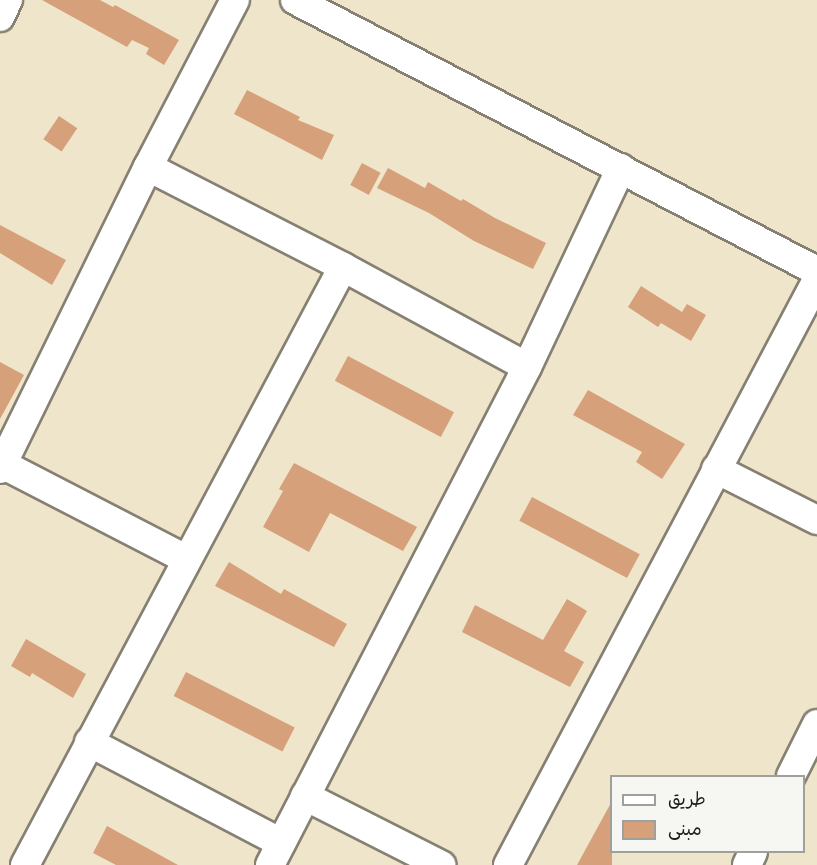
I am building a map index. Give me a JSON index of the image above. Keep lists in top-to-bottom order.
{
  "legend": ["طريق", "مبنى"]
}
